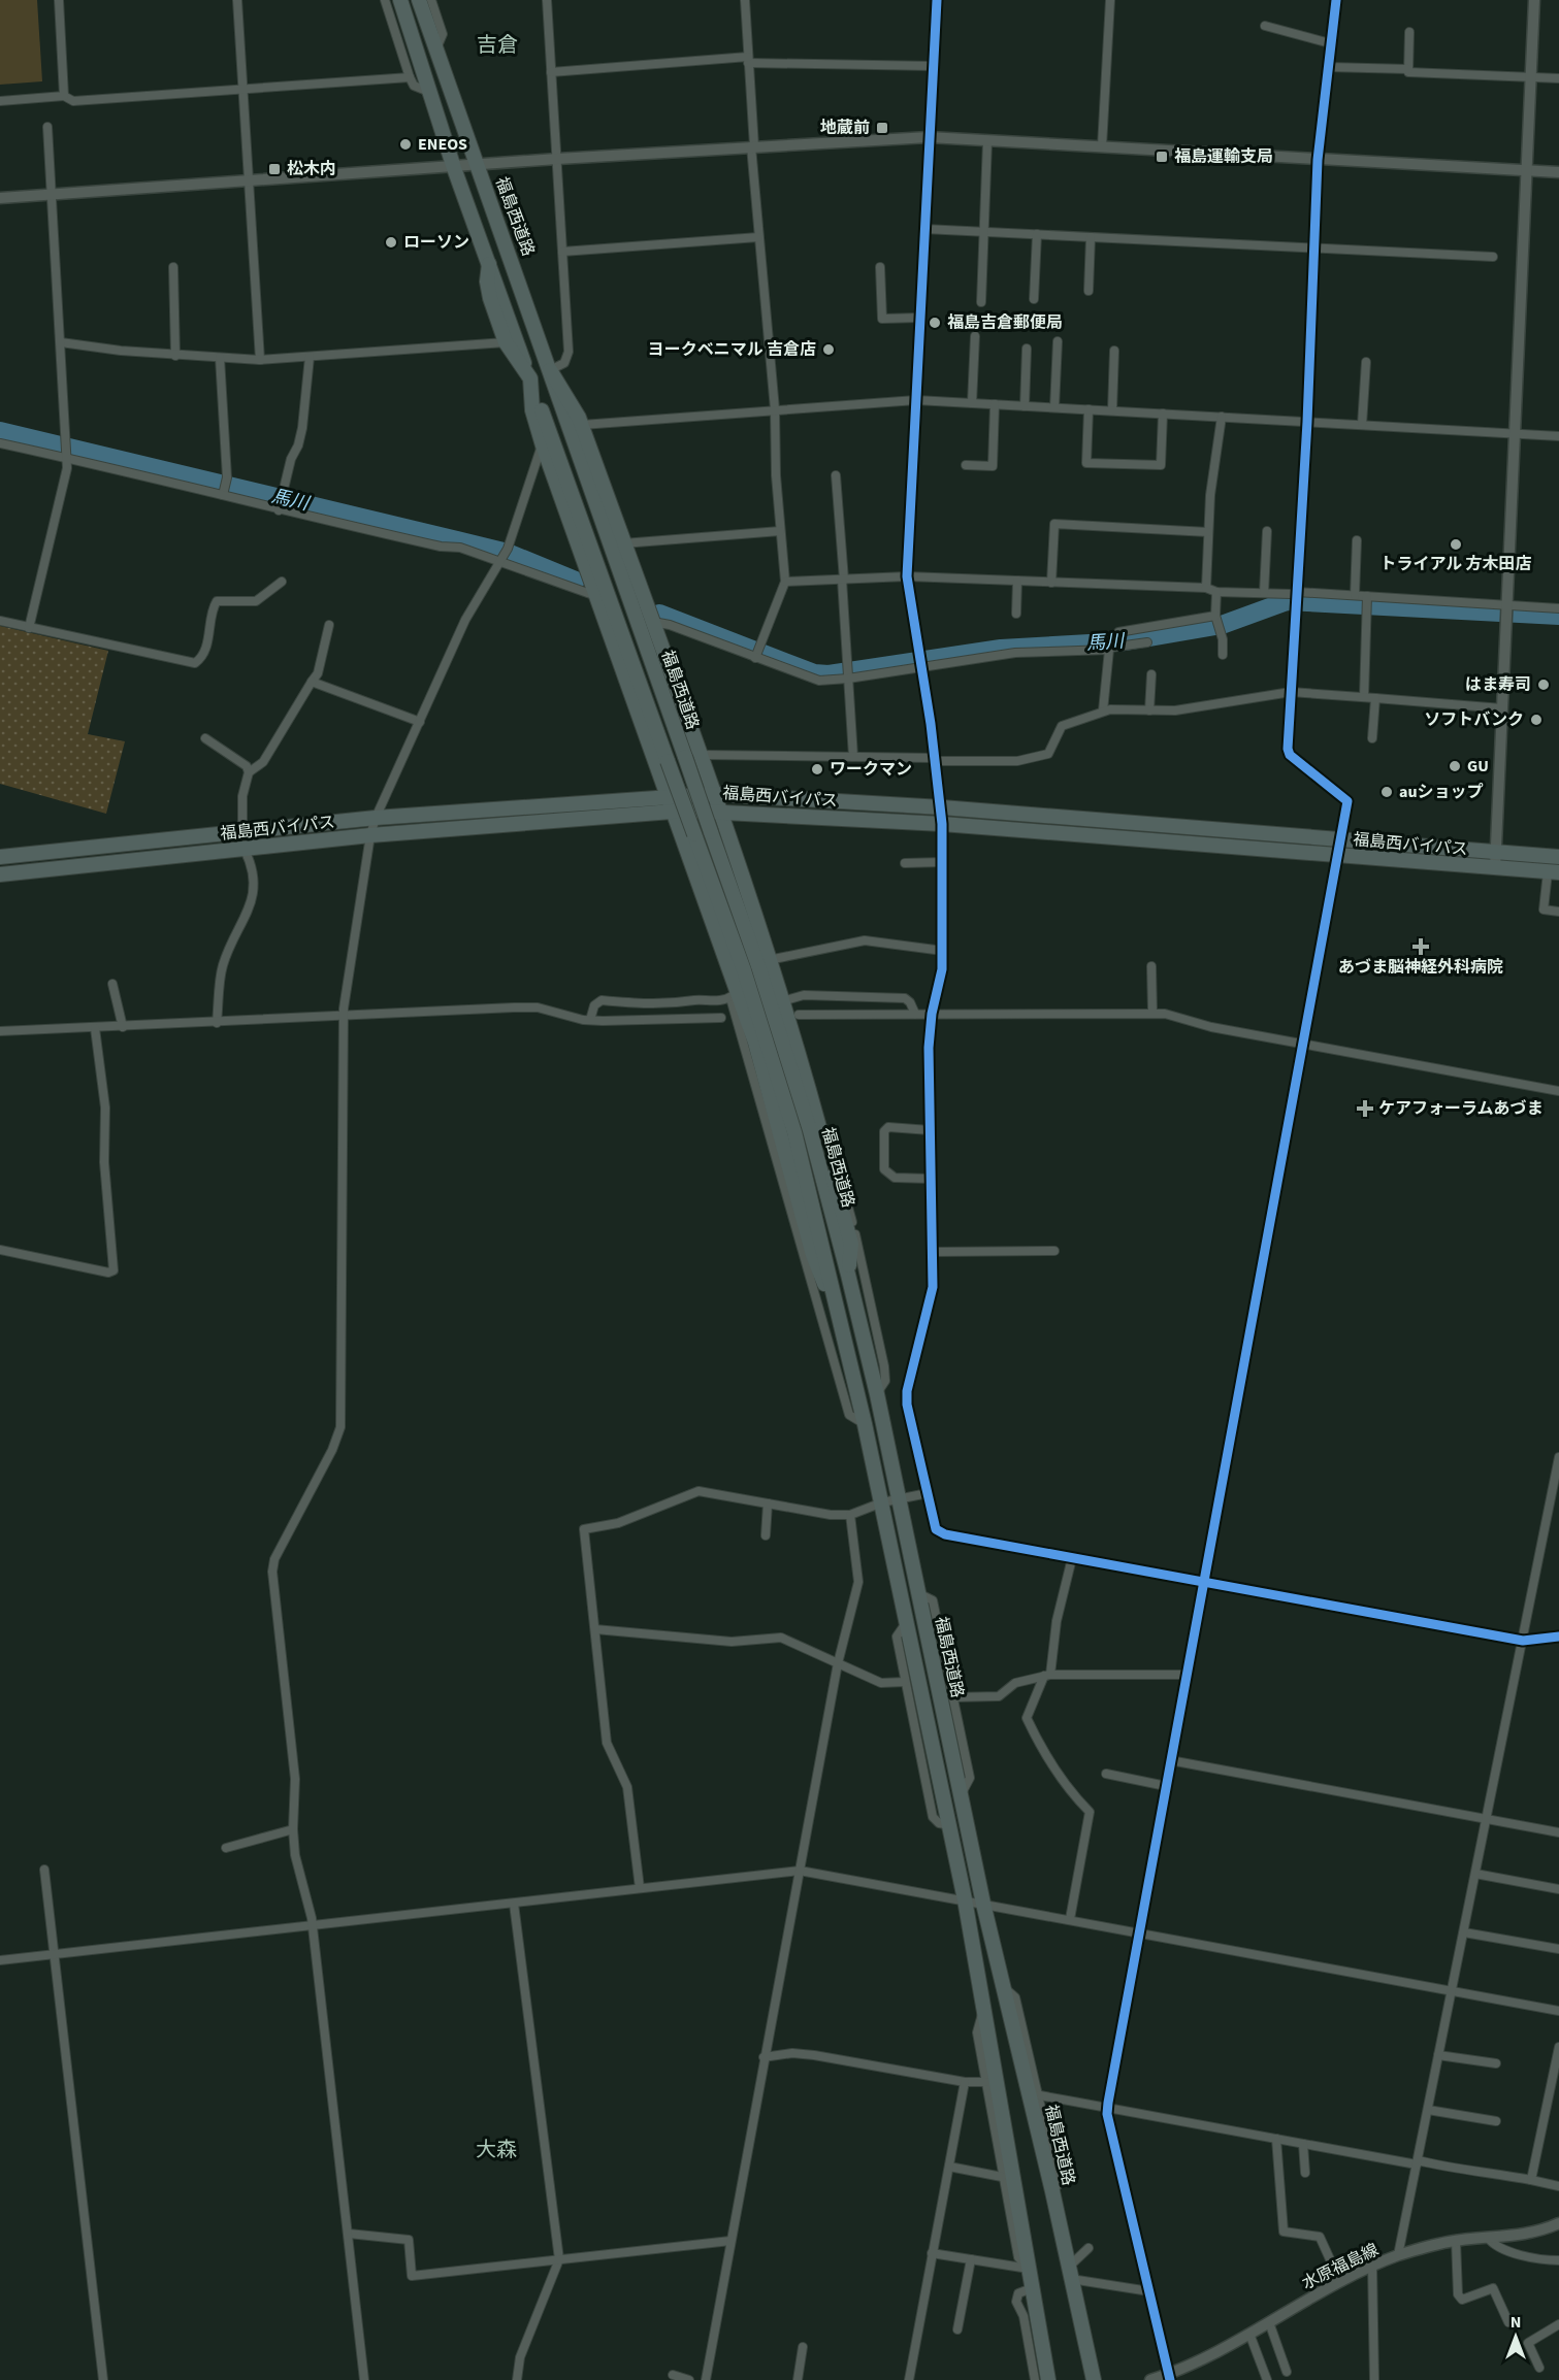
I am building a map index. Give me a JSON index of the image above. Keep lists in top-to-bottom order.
{
  "streets": {
    "highway": ["福島西道路", "福島西バイパス"],
    "street": ["水原福島線"]
  },
  "districts": ["吉倉", "大森"],
  "water": ["馬川"],
  "places": {
    "transit": ["地蔵前", "福島運輸支局", "松木内"],
    "other": [
      "ENEOS",
      "ローソン",
      "福島吉倉郵便局",
      "ヨークベニマル 吉倉店",
      "トライアル 方木田店",
      "はま寿司",
      "ソフトバンク",
      "GU",
      "ワークマン",
      "auショップ"
    ],
    "health": ["あづま脳神経外科病院", "ケアフォーラムあづま"]
  },
  "north": "top"
}
